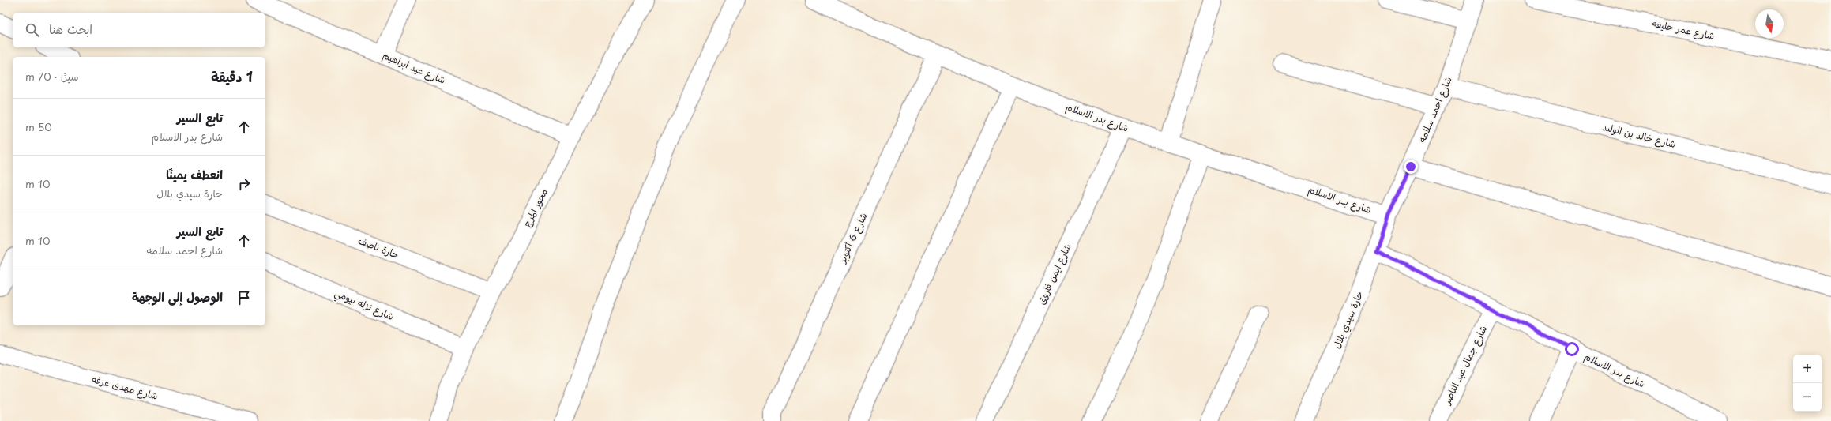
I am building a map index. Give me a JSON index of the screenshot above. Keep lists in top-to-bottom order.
{
  "streets": {
    "street": [
      "شارع عمر خليفه",
      "شارع عيد ابراهيم",
      "شارع احمد سلامه",
      "شارع بدر الاسلام",
      "شارع خالد بن الوليد",
      "محور المرج",
      "شارع 6 أكتوبر",
      "حارة ناصف",
      "شارع ايمن فاروق",
      "شارع نزله بيومي",
      "حارة سيدي بلال",
      "شارع جمال عبد الناصر",
      "شارع مهدى عرفه"
    ]
  },
  "crossings": [
    ["شارع عيد ابراهيم", "محور المرج"],
    ["شارع احمد سلامه", "شارع بدر الاسلام"],
    ["شارع احمد سلامه", "شارع خالد بن الوليد"],
    ["شارع احمد سلامه", "حارة سيدي بلال"],
    ["شارع بدر الاسلام", "شارع 6 أكتوبر"],
    ["شارع بدر الاسلام", "شارع ايمن فاروق"],
    ["شارع بدر الاسلام", "حارة سيدي بلال"],
    ["شارع بدر الاسلام", "شارع جمال عبد الناصر"],
    ["محور المرج", "حارة ناصف"],
    ["محور المرج", "شارع نزله بيومي"]
  ],
  "north": "bottom",
  "page": {
    "search": "ابحث هنا",
    "heading": ["1 دقيقة", "سيرًا · 70 m"],
    "list": [
      ["تابع السير", "شارع بدر الاسلام", "50 m"],
      ["انعطف يمينًا", "حارة سيدي بلال", "10 m"],
      ["تابع السير", "شارع احمد سلامه", "10 m"],
      "الوصول إلى الوجهة"
    ],
    "map_buttons": ["+", "−"]
  }
}
